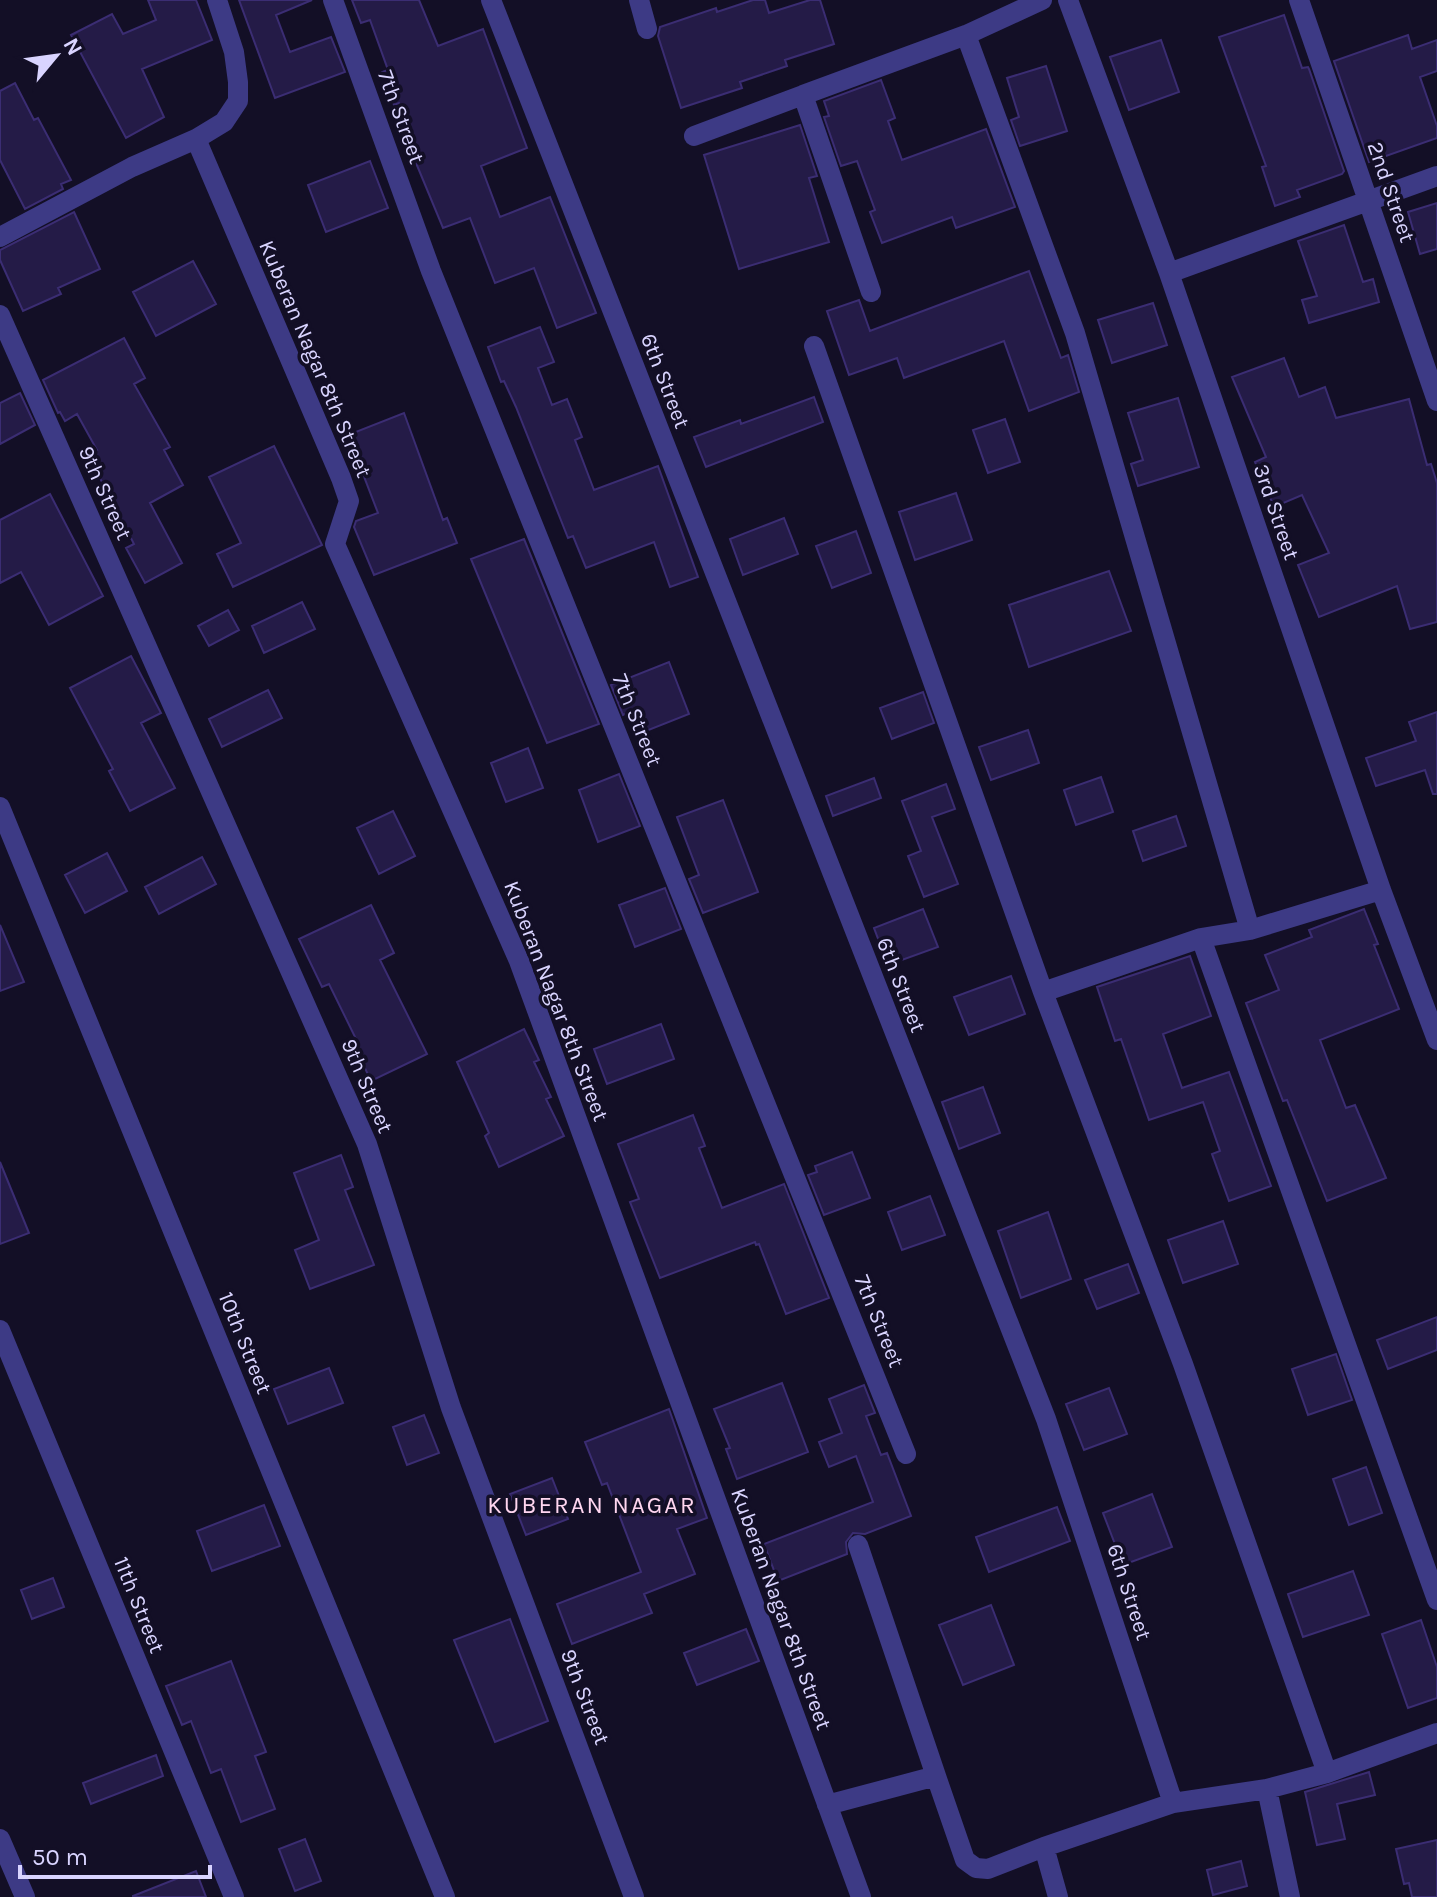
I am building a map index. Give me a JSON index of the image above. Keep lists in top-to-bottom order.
{
  "streets": {
    "street": [
      "7th Street",
      "2nd Street",
      "Kuberan Nagar 8th Street",
      "6th Street",
      "9th Street",
      "3rd Street",
      "10th Street",
      "11th Street"
    ]
  },
  "districts": ["KUBERAN NAGAR"],
  "scale_bar": "50 m",
  "north": "top right"
}
